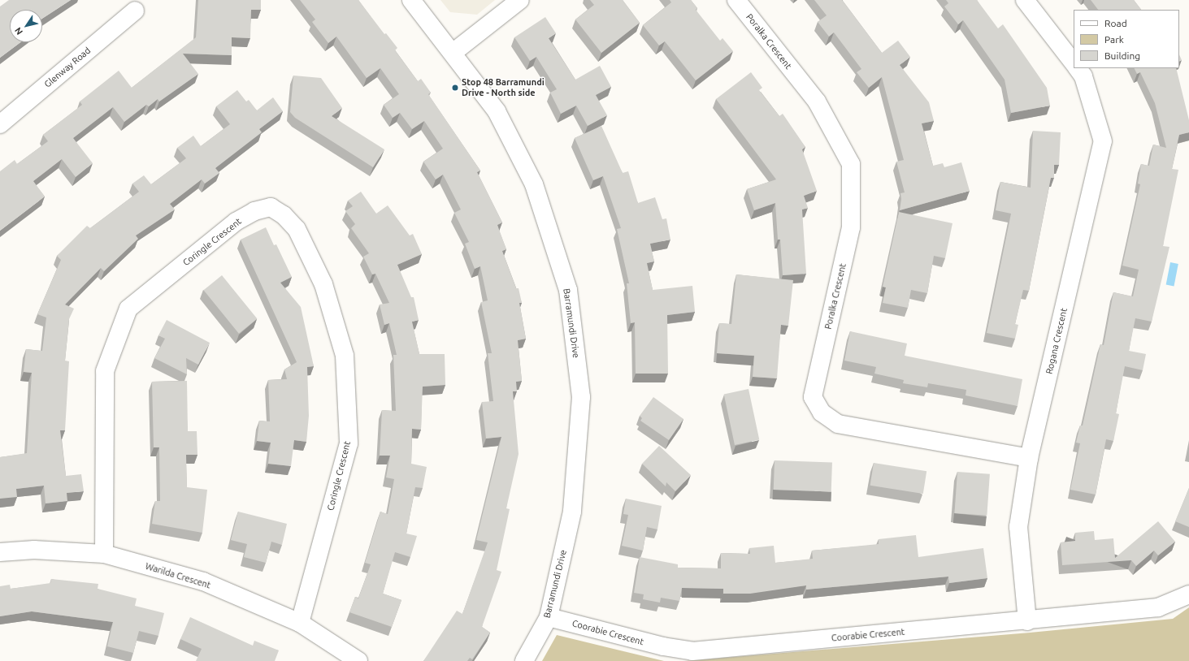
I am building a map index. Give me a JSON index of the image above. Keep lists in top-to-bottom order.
{
  "streets": {
    "street": [
      "Poralka Crescent",
      "Glenway Road",
      "Coringle Crescent",
      "Barramundi Drive",
      "Rogana Crescent",
      "Warilda Crescent",
      "Coorabie Crescent"
    ]
  },
  "crossings": [
    ["Poralka Crescent", "Rogana Crescent"],
    ["Coringle Crescent", "Warilda Crescent"],
    ["Barramundi Drive", "Coorabie Crescent"],
    ["Rogana Crescent", "Coorabie Crescent"]
  ],
  "places": ["Stop 48 Barramundi Drive - North side"],
  "legend": ["Road", "Park", "Building"],
  "north": "bottom left"
}
